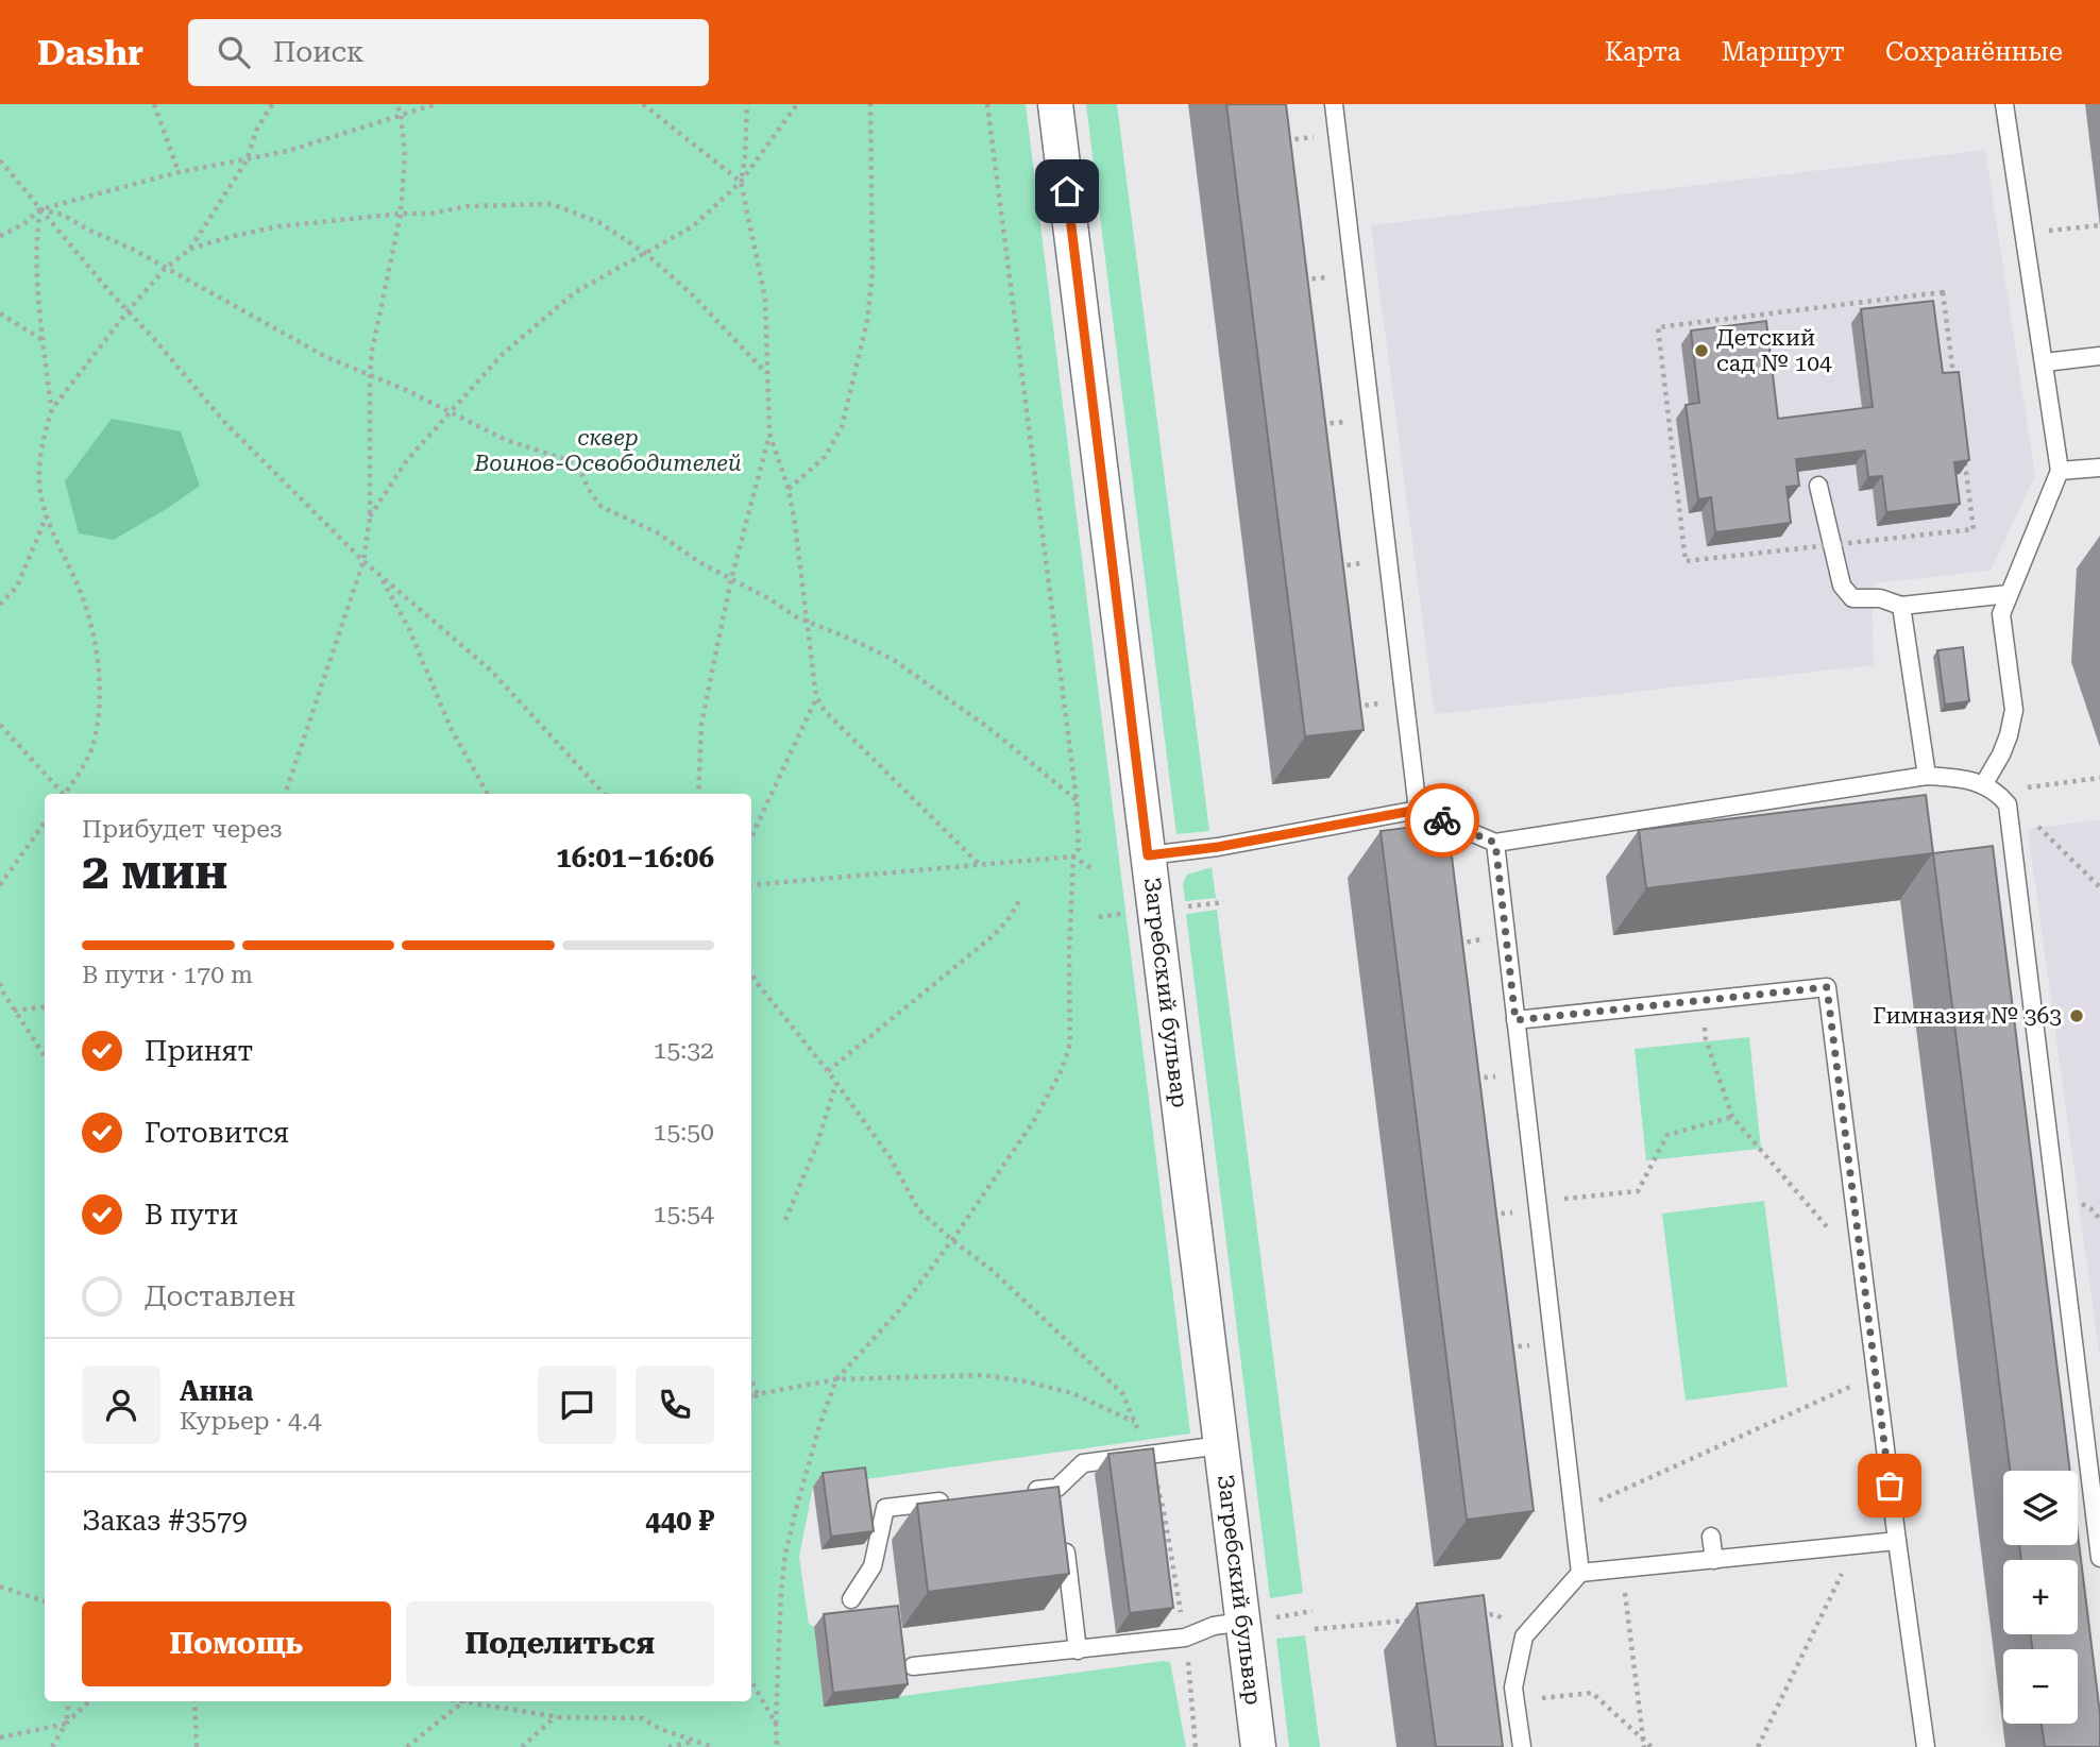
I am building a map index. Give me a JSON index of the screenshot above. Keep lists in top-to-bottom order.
{
  "streets": {
    "street": ["Загребский бульвар"]
  },
  "parks": ["сквер Воинов-Освободителей"],
  "places": ["Детский сад № 104", "Гимназия № 363"],
  "page": {
    "header": "Dashr",
    "search": "Поиск",
    "nav": ["Карта", "Маршрут", "Сохранённые"],
    "heading": ["2 мин", "Прибудет через", "16:01–16:06"],
    "panel": [
      "Анна",
      "Курьер · 4.4",
      "Заказ #3579",
      "440 ₽"
    ],
    "bar": "В пути · 170 m",
    "list": [
      ["Принят", "15:32"],
      ["Готовится", "15:50"],
      ["В пути", "15:54"],
      "Доставлен"
    ],
    "map_buttons": ["+", "−"],
    "buttons": ["Помощь", "Поделиться"]
  }
}
